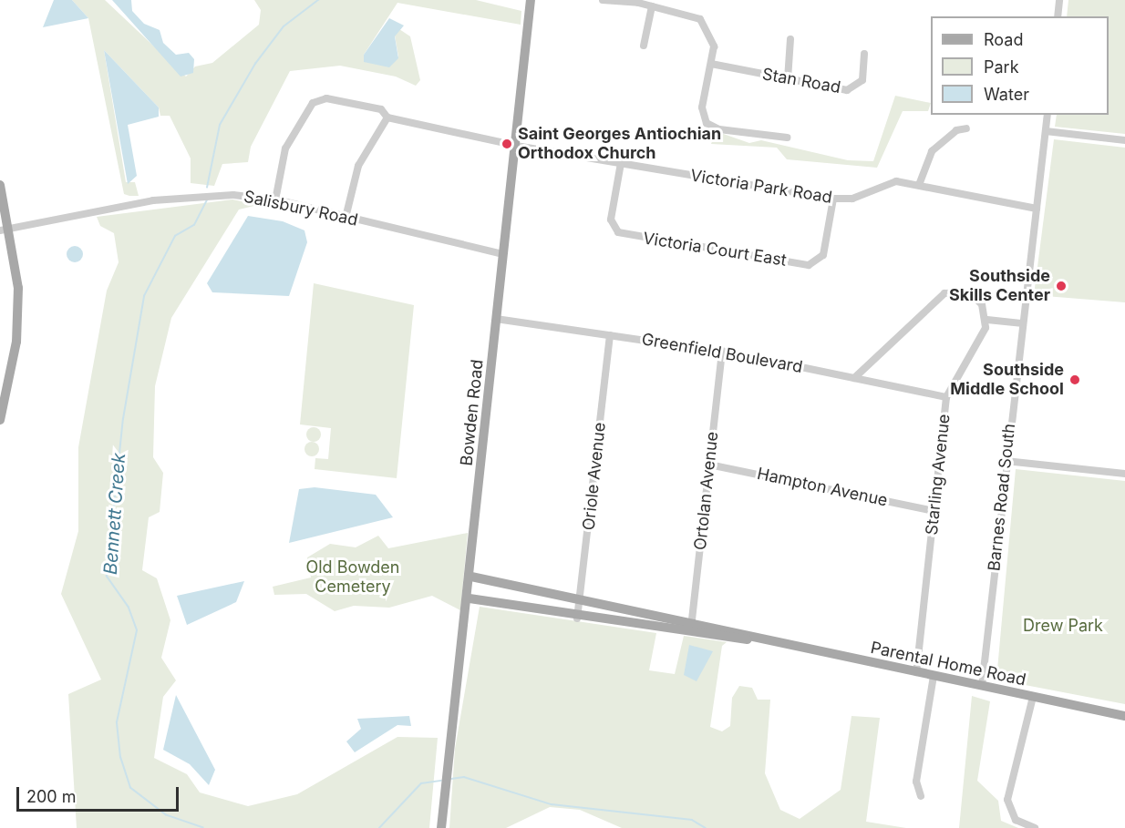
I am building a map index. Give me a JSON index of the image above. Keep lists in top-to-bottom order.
{
  "streets": {
    "main road": ["Bowden Road", "Parental Home Road"],
    "street": [
      "Stan Road",
      "Victoria Park Road",
      "Salisbury Road",
      "Victoria Court East",
      "Greenfield Boulevard",
      "Starling Avenue",
      "Oriole Avenue",
      "Hampton Avenue",
      "Ortolan Avenue",
      "Barnes Road South"
    ]
  },
  "crossings": [
    ["Victoria Park Road", "Salisbury Road"],
    ["Victoria Park Road", "Victoria Court East"],
    ["Victoria Park Road", "Bowden Road"],
    ["Victoria Park Road", "Barnes Road South"],
    ["Salisbury Road", "Bowden Road"],
    ["Greenfield Boulevard", "Bowden Road"],
    ["Greenfield Boulevard", "Starling Avenue"],
    ["Greenfield Boulevard", "Oriole Avenue"],
    ["Greenfield Boulevard", "Ortolan Avenue"],
    ["Bowden Road", "Parental Home Road"],
    ["Starling Avenue", "Hampton Avenue"],
    ["Starling Avenue", "Parental Home Road"],
    ["Oriole Avenue", "Parental Home Road"],
    ["Hampton Avenue", "Ortolan Avenue"],
    ["Ortolan Avenue", "Parental Home Road"],
    ["Barnes Road South", "Parental Home Road"]
  ],
  "water": ["Bennett Creek"],
  "parks": ["Old Bowden Cemetery", "Drew Park"],
  "places": ["Saint Georges Antiochian Orthodox Church", "Southside Skills Center", "Southside Middle School"],
  "legend": ["Road", "Park", "Water"],
  "scale_bar": "200 m"
}
